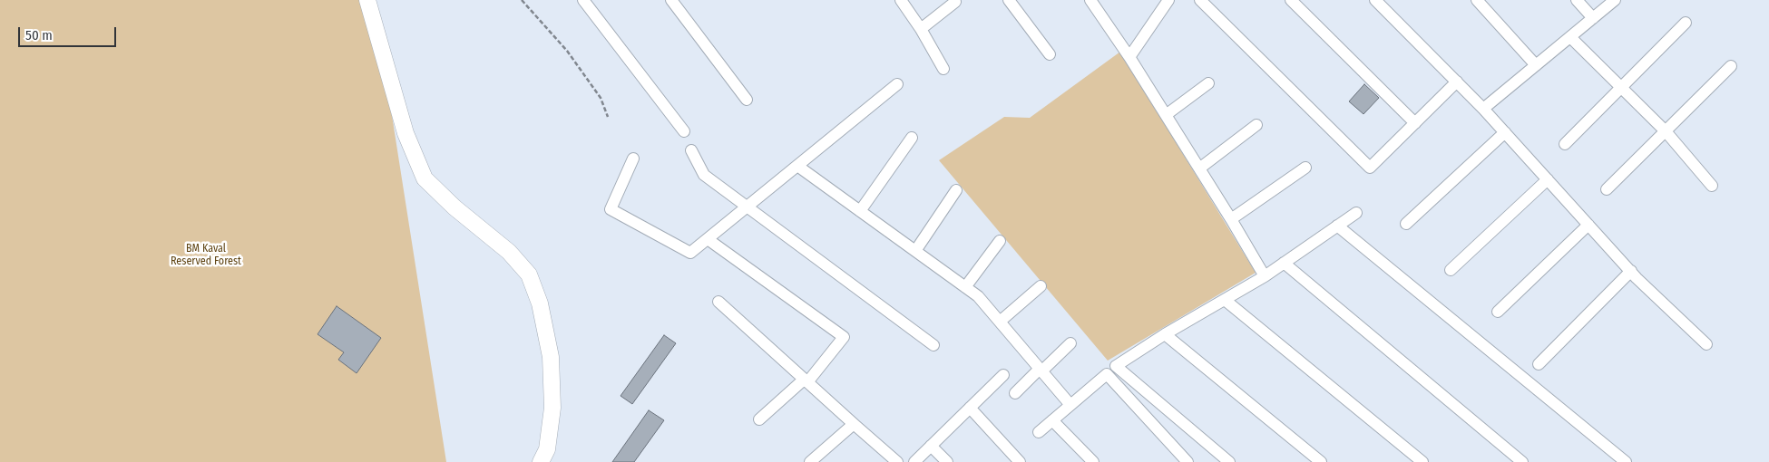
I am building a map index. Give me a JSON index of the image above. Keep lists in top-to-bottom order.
{
  "parks": ["BM Kaval Reserved Forest"],
  "scale_bar": "50 m"
}
